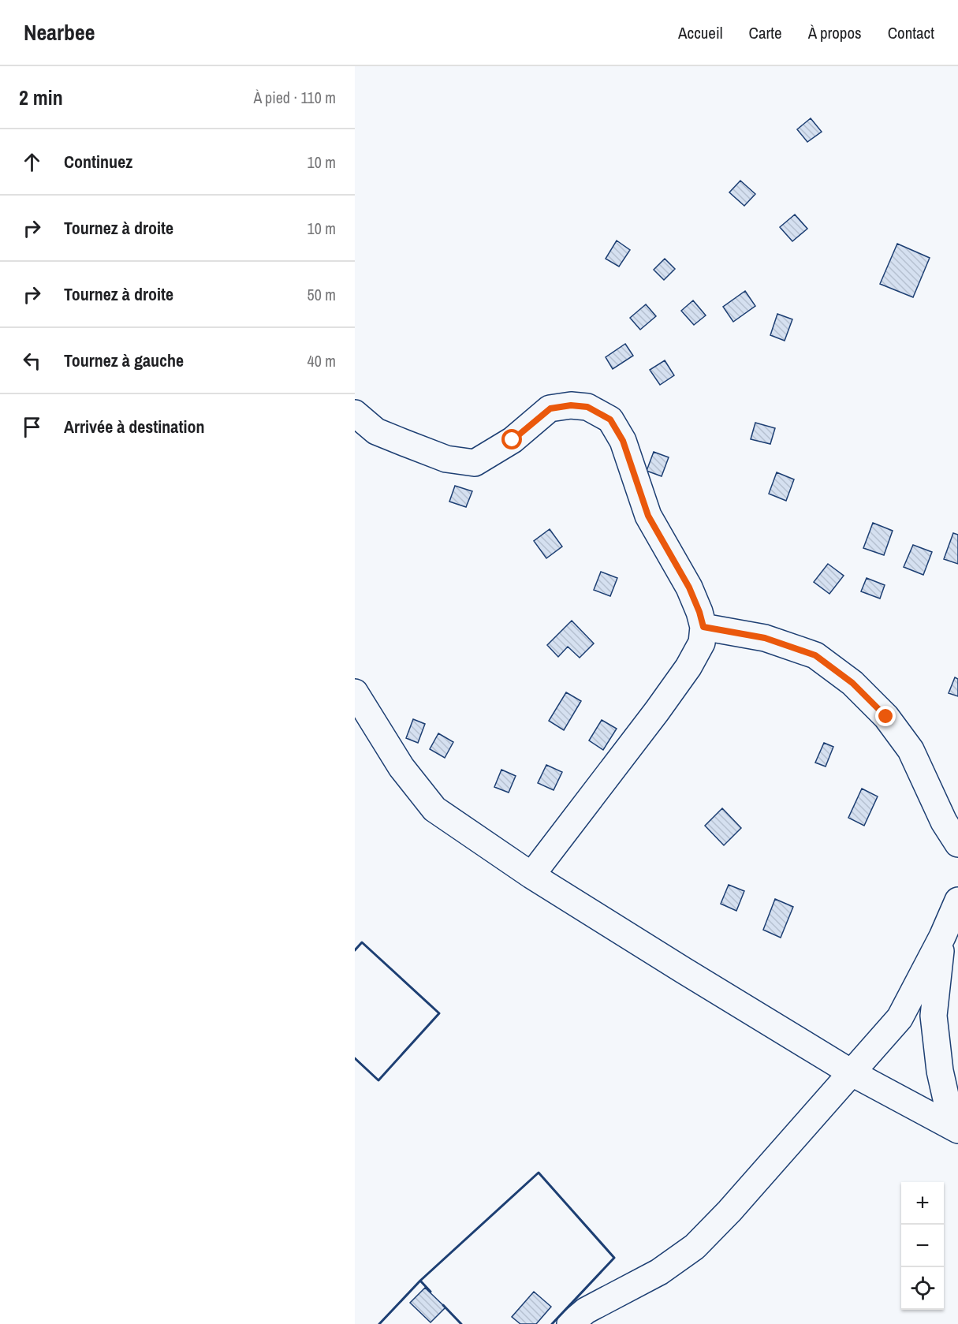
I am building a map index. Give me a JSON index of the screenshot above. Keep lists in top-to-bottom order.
{
  "page": {
    "header": "Nearbee",
    "nav": [
      "Accueil",
      "Carte",
      "À propos",
      "Contact"
    ],
    "heading": ["2 min", "À pied · 110 m"],
    "list": [
      ["Continuez", "10 m"],
      ["Tournez à droite", "10 m"],
      ["Tournez à droite", "50 m"],
      ["Tournez à gauche", "40 m"],
      "Arrivée à destination"
    ],
    "map_buttons": ["+", "−"]
  }
}
